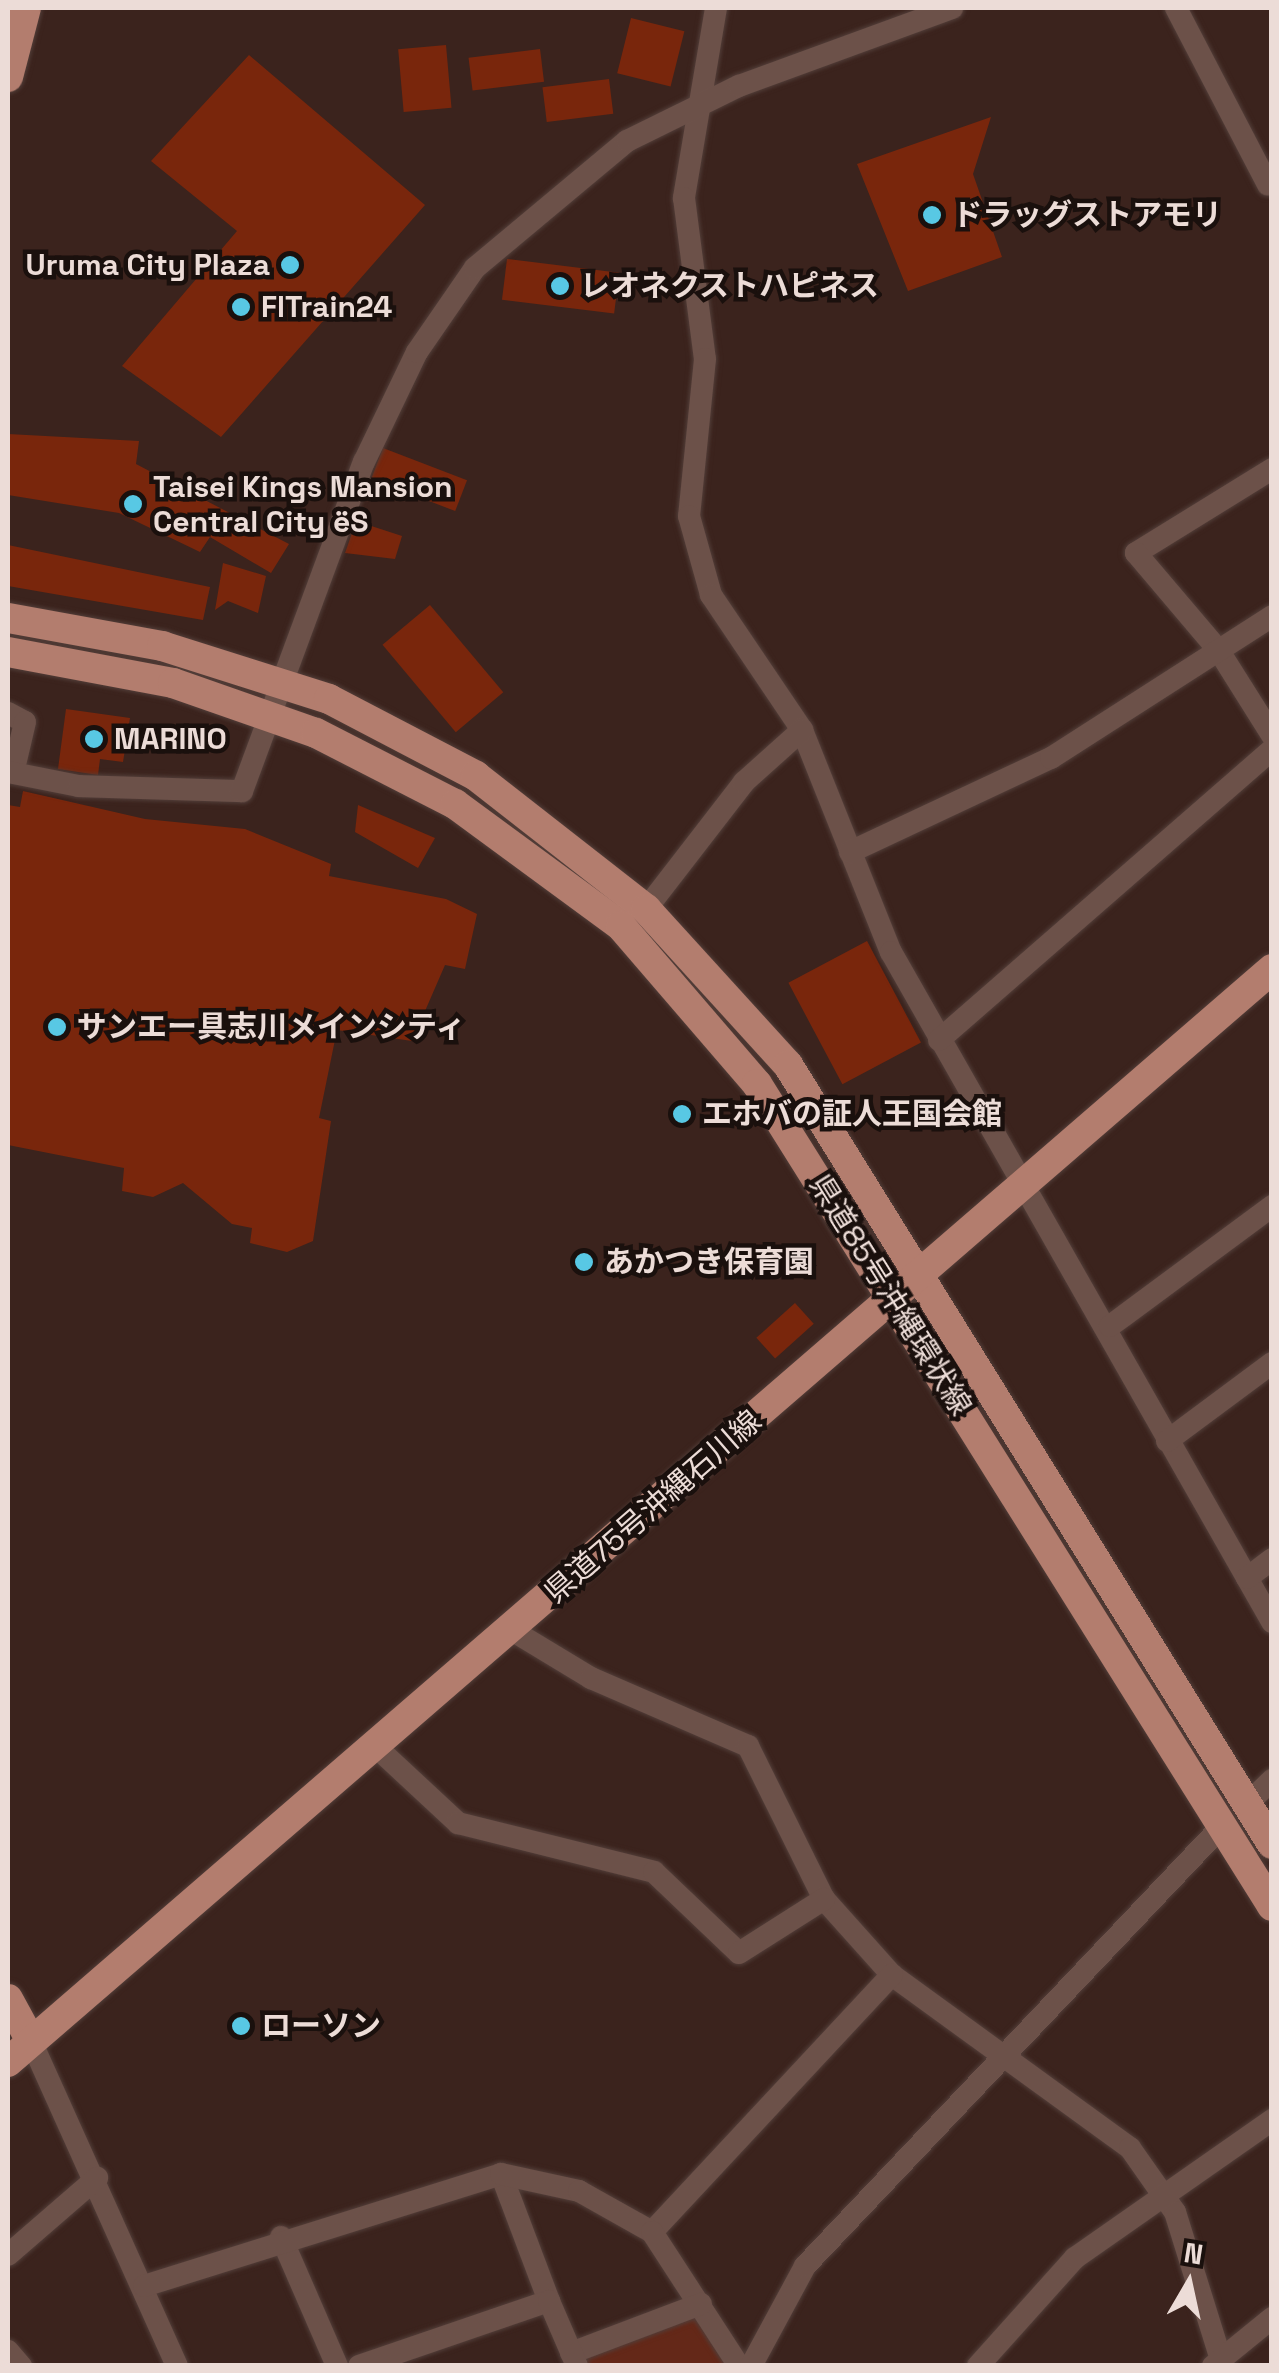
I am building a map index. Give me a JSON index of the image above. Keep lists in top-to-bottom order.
{
  "streets": {
    "main road": ["県道85号沖縄環状線", "県道75号沖縄石川線"]
  },
  "crossings": [
    ["県道85号沖縄環状線", "県道75号沖縄石川線"]
  ],
  "places": [
    "ドラッグストアモリ",
    "Uruma City Plaza",
    "レオネクストハピネス",
    "FITrain24",
    "Taisei Kings Mansion Central City ëS",
    "MARINO",
    "サンエー具志川メインシティ",
    "エホバの証人王国会館",
    "あかつき保育園",
    "ローソン"
  ],
  "north": "top"
}
